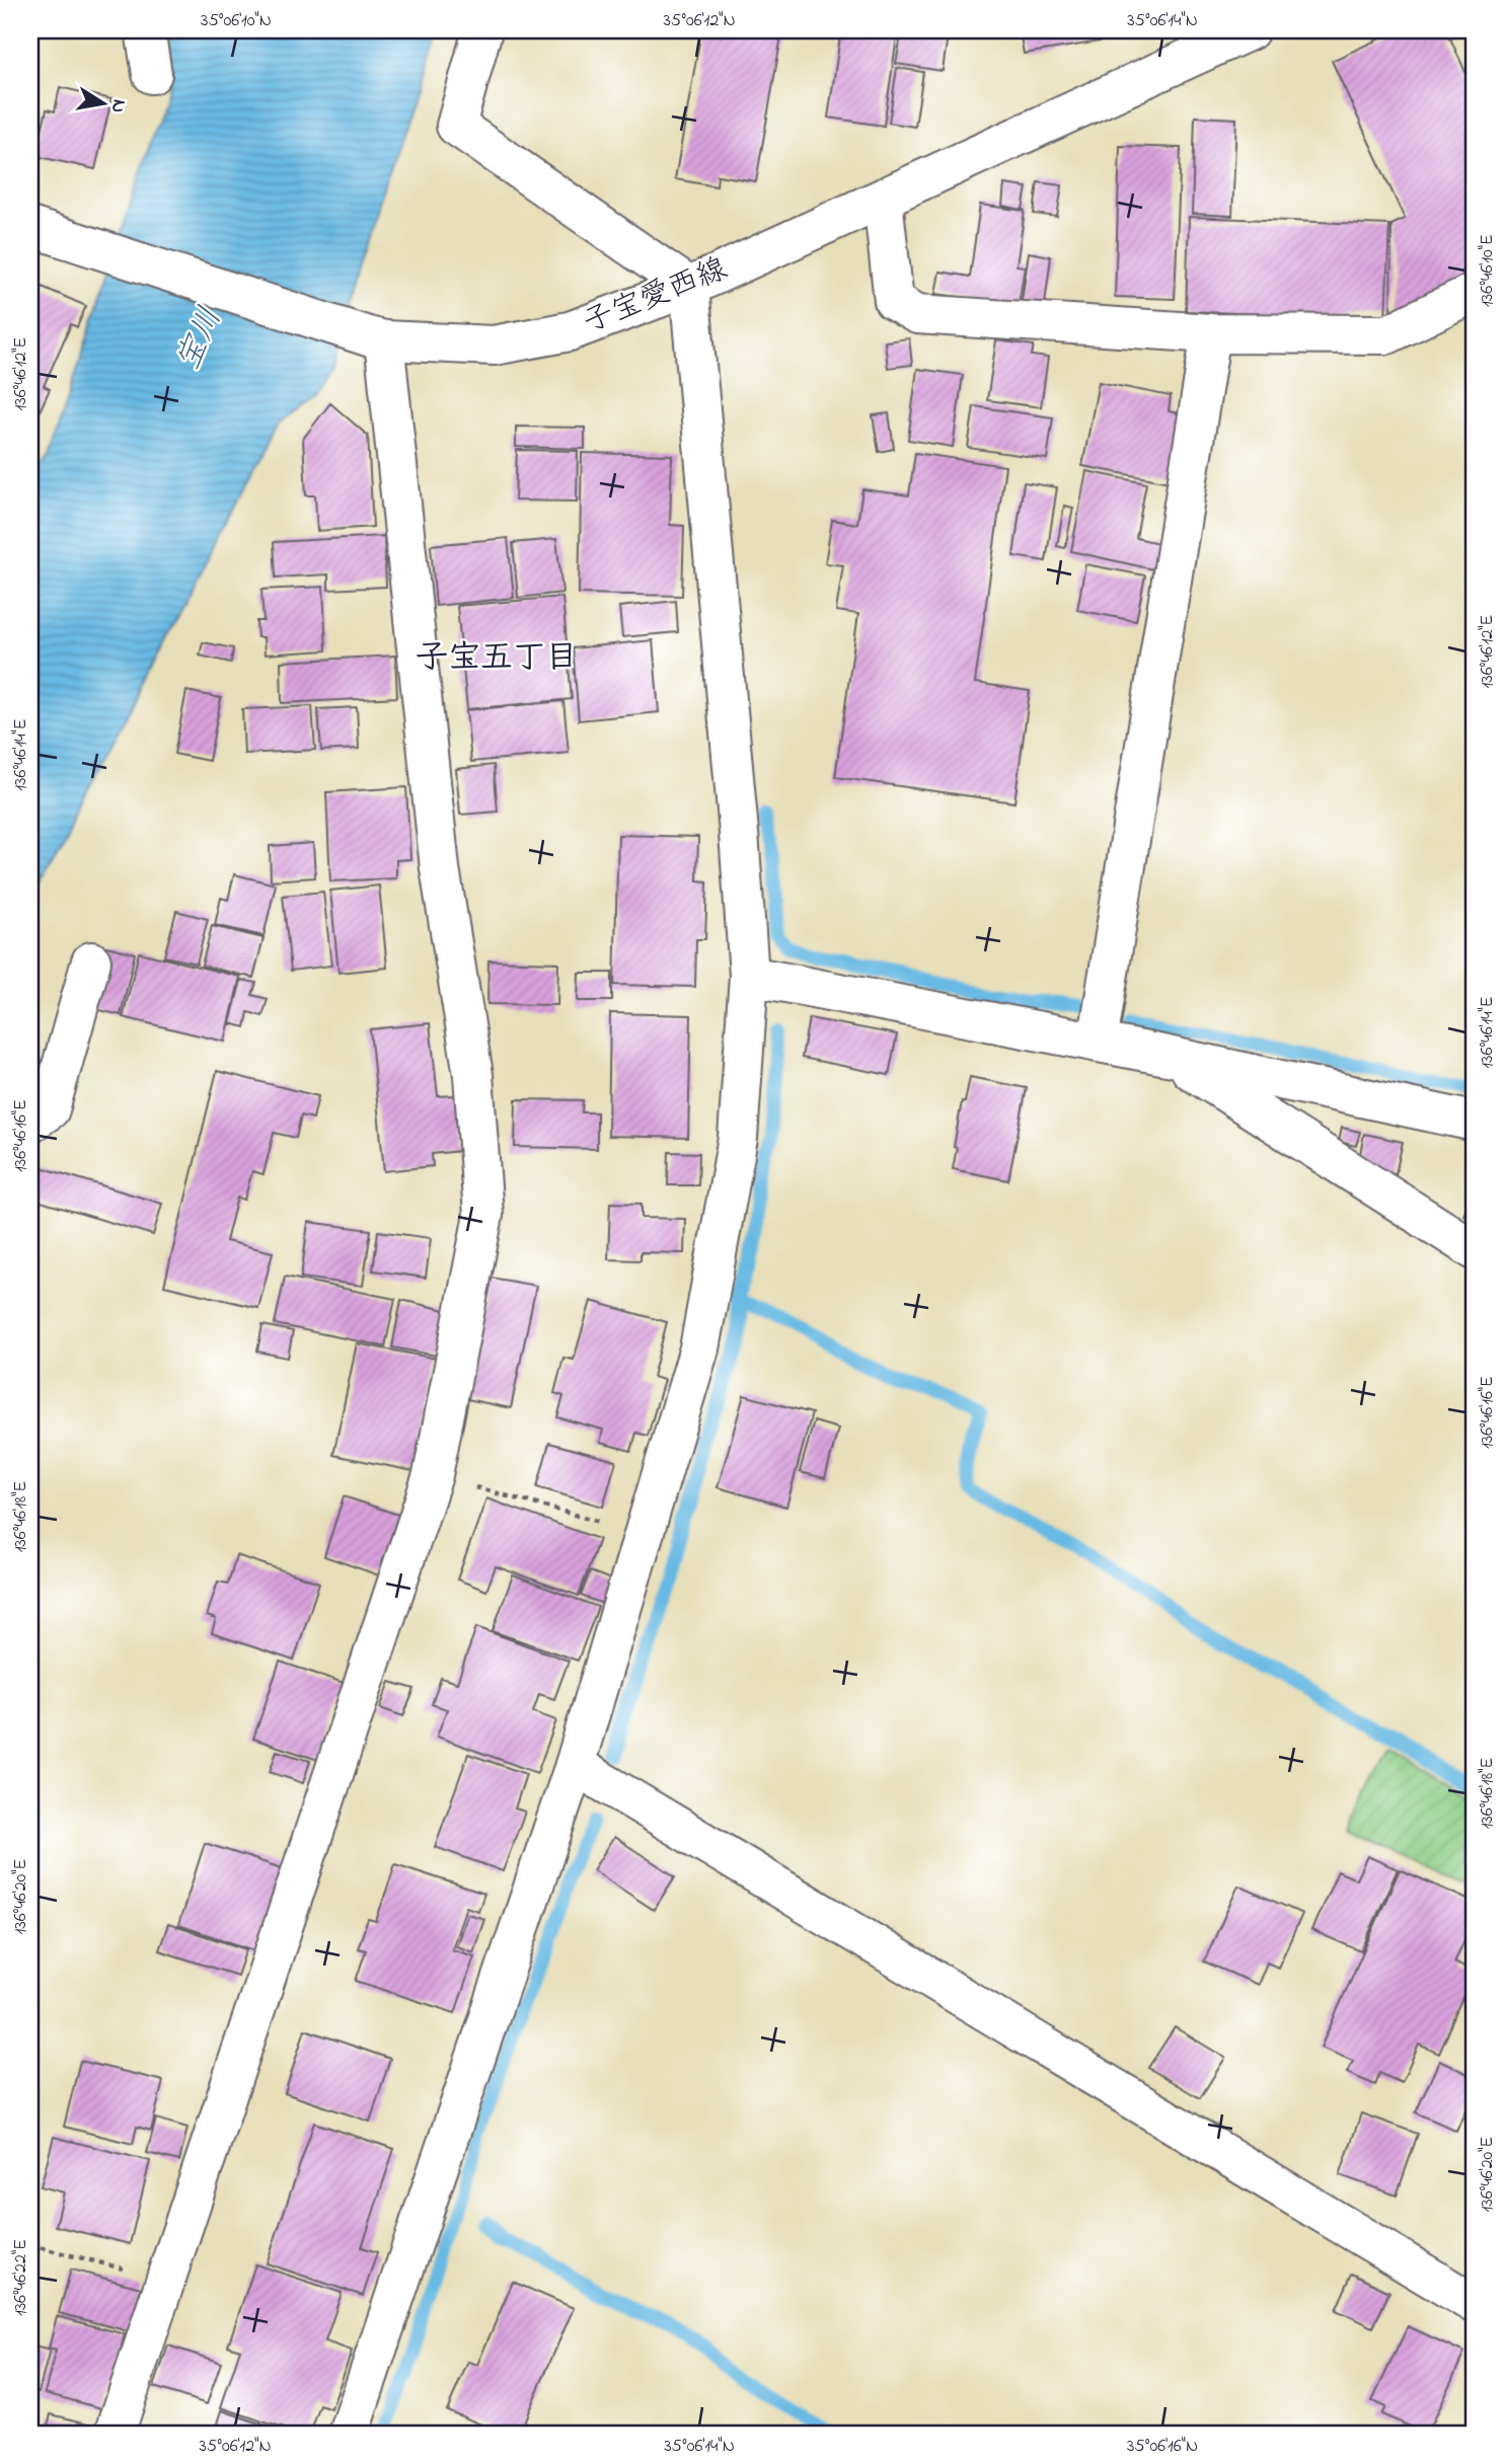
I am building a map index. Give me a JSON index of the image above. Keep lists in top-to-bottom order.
{
  "streets": {
    "street": ["子宝愛西線"]
  },
  "districts": ["子宝五丁目"],
  "water": ["宝川"],
  "north": "right",
  "coordinates": [
    "35°06'10\"N",
    "35°06'12\"N",
    "35°06'14\"N",
    "136°46'10\"E",
    "136°46'12\"E",
    "136°46'14\"E",
    "136°46'16\"E",
    "136°46'18\"E",
    "136°46'20\"E",
    "136°46'22\"E",
    "35°06'16\"N"
  ]
}
